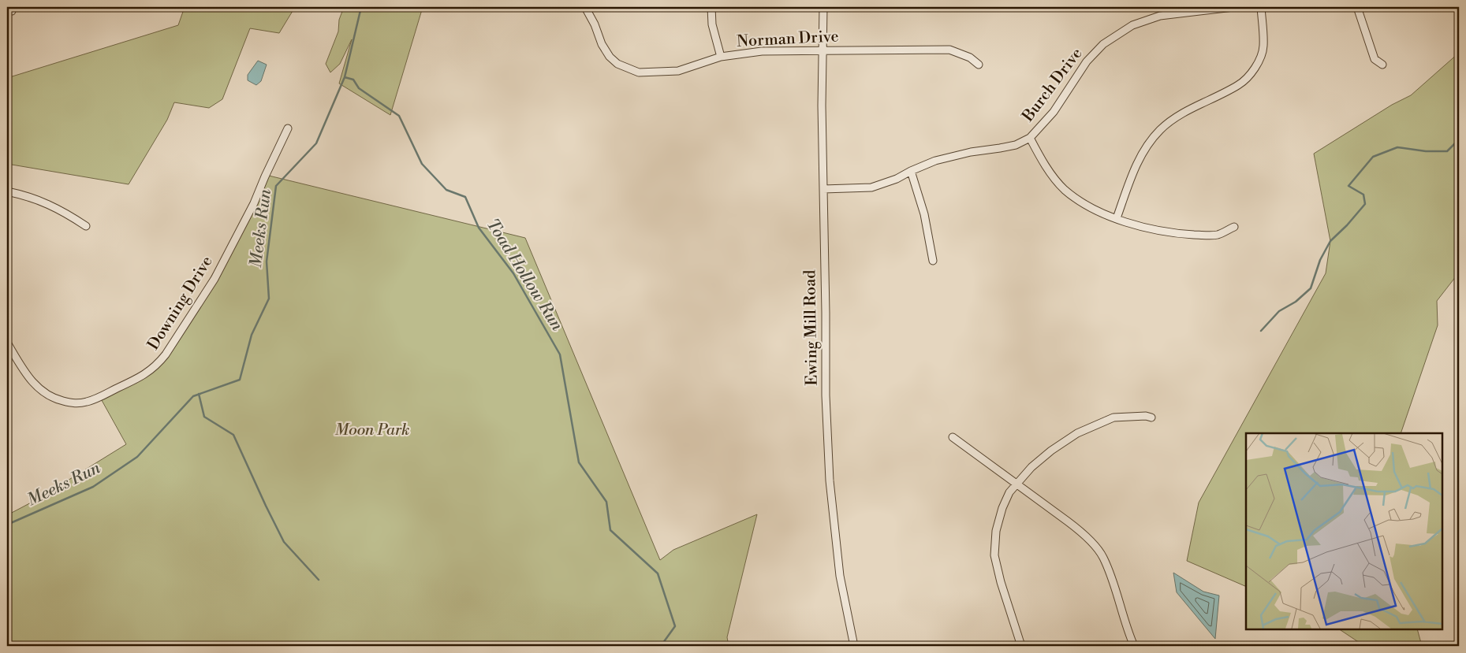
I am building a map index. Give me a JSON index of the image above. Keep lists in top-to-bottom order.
{
  "streets": {
    "street": [
      "Norman Drive",
      "Burch Drive",
      "Downing Drive",
      "Ewing Mill Road"
    ]
  },
  "crossings": [
    ["Norman Drive", "Ewing Mill Road"],
    ["Burch Drive", "Ewing Mill Road"]
  ],
  "water": ["Meeks Run", "Toad Hollow Run"],
  "parks": ["Moon Park"]
}
